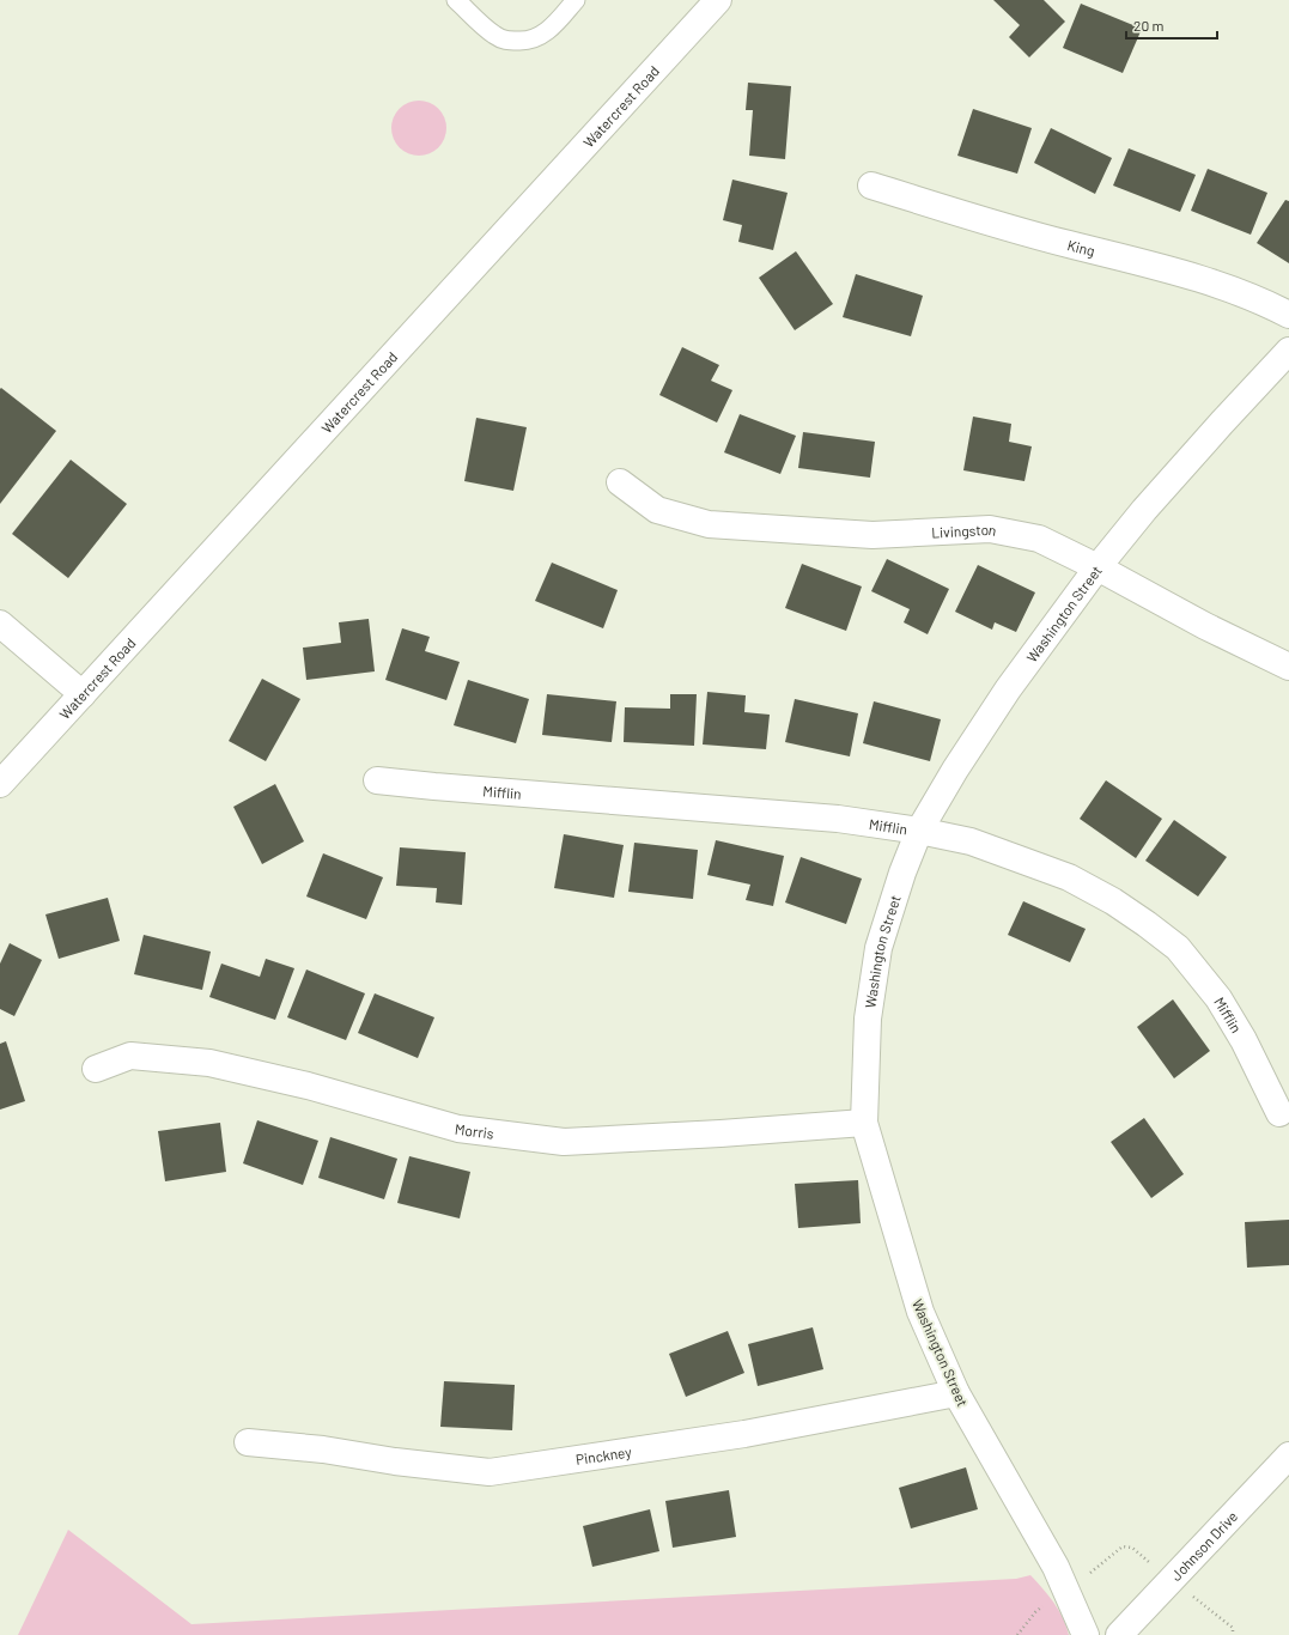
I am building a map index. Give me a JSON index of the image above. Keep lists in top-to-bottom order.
{
  "streets": {
    "street": [
      "Watercrest Road",
      "King",
      "Livingston",
      "Washington Street",
      "Mifflin",
      "Morris",
      "Pinckney",
      "Johnson Drive"
    ]
  },
  "crossings": [
    ["Livingston", "Washington Street"],
    ["Washington Street", "Mifflin"],
    ["Washington Street", "Morris"],
    ["Washington Street", "Pinckney"]
  ],
  "scale_bar": "20 m"
}
